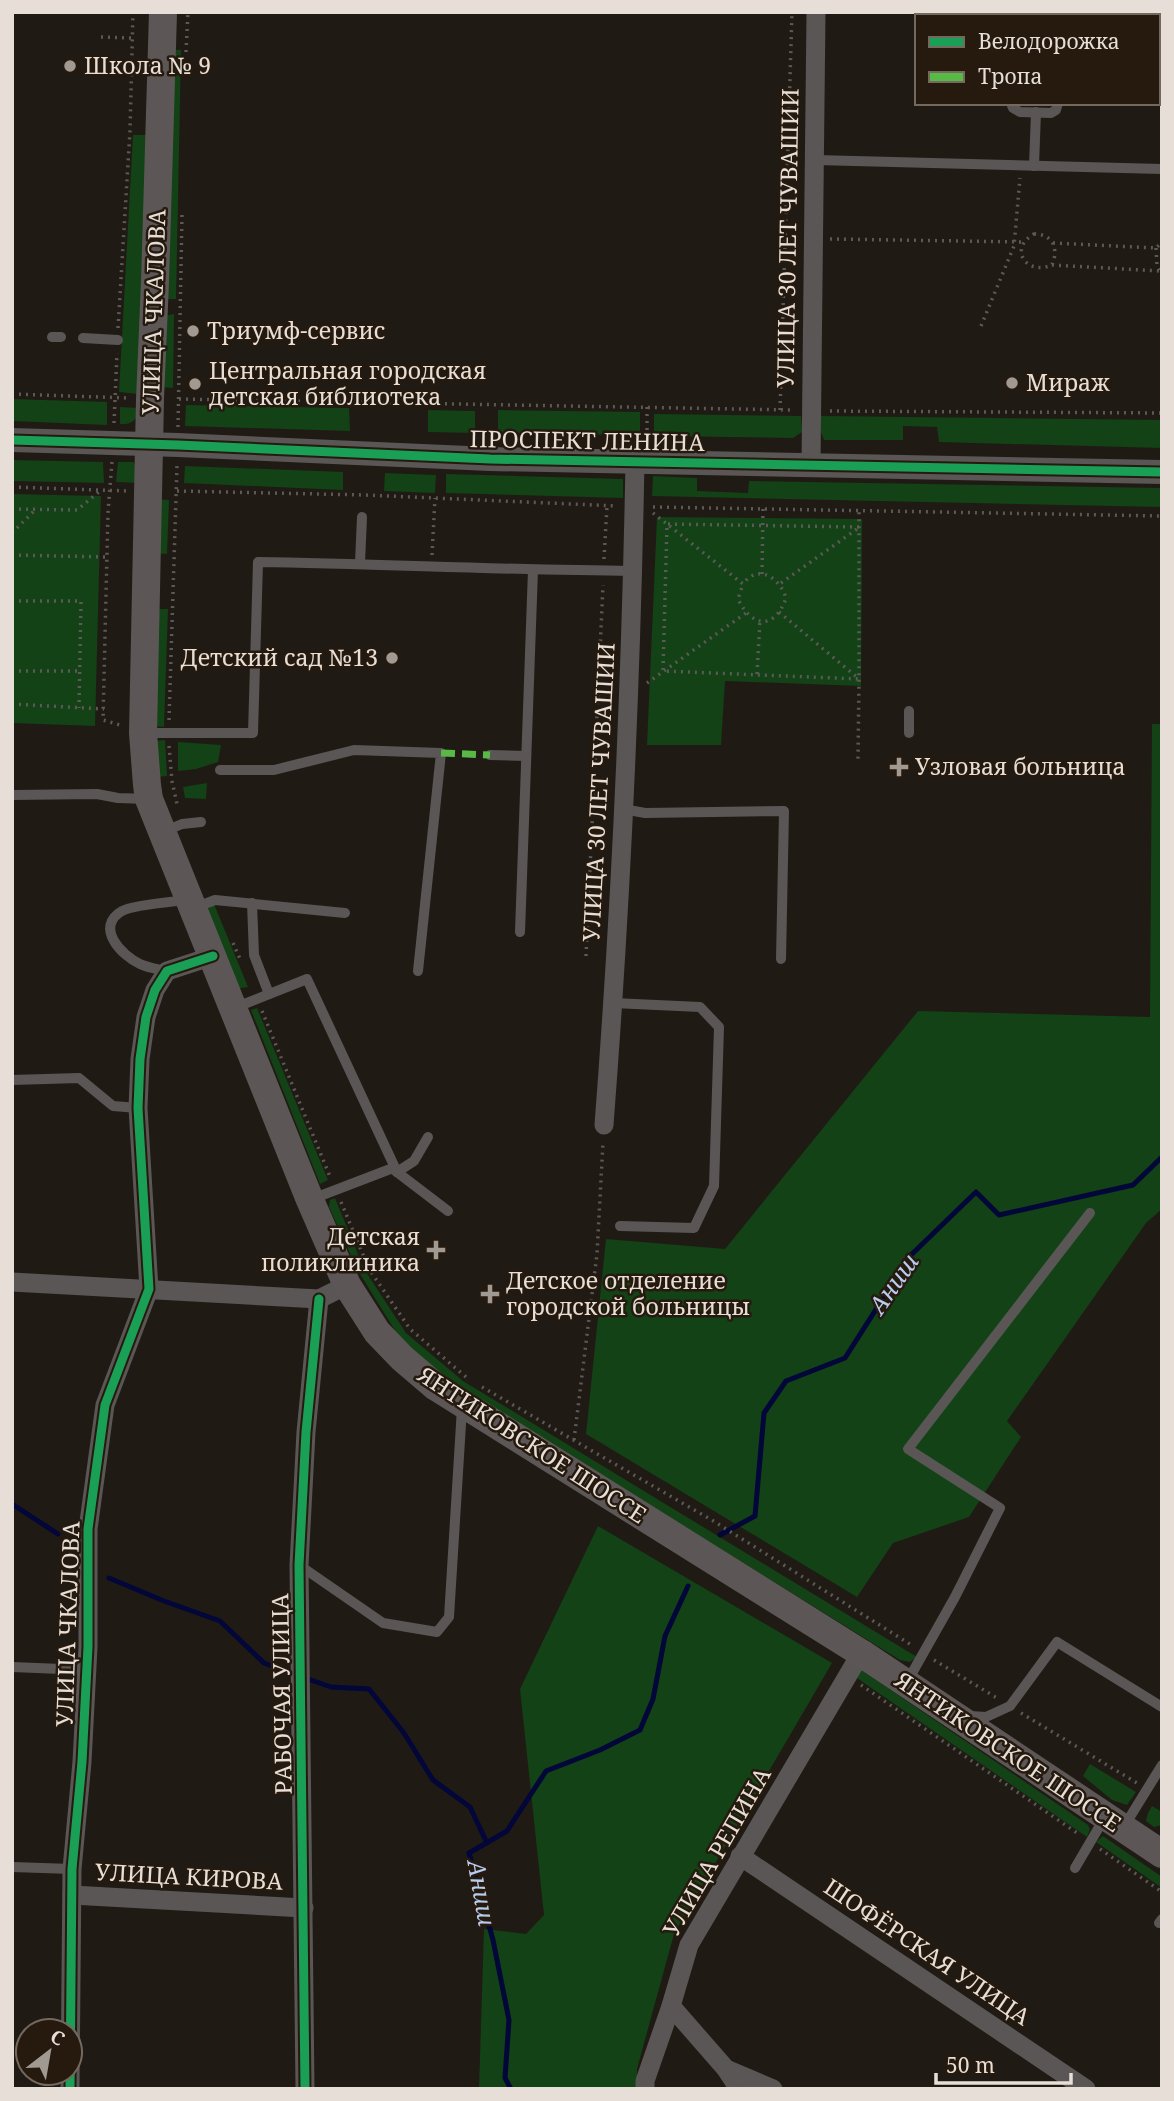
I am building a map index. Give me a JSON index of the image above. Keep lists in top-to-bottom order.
{
  "streets": {
    "main road": ["УЛИЦА ЧКАЛОВА", "ЯНТИКОВСКОЕ ШОССЕ"],
    "street": [
      "УЛИЦА 30 ЛЕТ ЧУВАШИИ",
      "ПРОСПЕКТ ЛЕНИНА",
      "РАБОЧАЯ УЛИЦА",
      "УЛИЦА РЕПИНА",
      "УЛИЦА КИРОВА",
      "ШОФЁРСКАЯ УЛИЦА"
    ]
  },
  "crossings": [
    ["УЛИЦА 30 ЛЕТ ЧУВАШИИ", "ПРОСПЕКТ ЛЕНИНА"],
    ["УЛИЦА ЧКАЛОВА", "ПРОСПЕКТ ЛЕНИНА"],
    ["УЛИЦА ЧКАЛОВА", "ЯНТИКОВСКОЕ ШОССЕ"],
    ["УЛИЦА ЧКАЛОВА", "УЛИЦА КИРОВА"],
    ["ЯНТИКОВСКОЕ ШОССЕ", "УЛИЦА РЕПИНА"],
    ["РАБОЧАЯ УЛИЦА", "УЛИЦА КИРОВА"],
    ["УЛИЦА РЕПИНА", "ШОФЁРСКАЯ УЛИЦА"]
  ],
  "water": ["Аниш"],
  "places": {
    "other": [
      "Школа № 9",
      "Триумф-сервис",
      "Мираж",
      "Центральная городская детская библиотека",
      "Детский сад №13"
    ],
    "health": ["Узловая больница", "Детская поликлиника", "Детское отделение городской больницы"]
  },
  "legend": ["Велодорожка", "Тропа"],
  "scale_bar": "50 m",
  "north": "top right"
}
